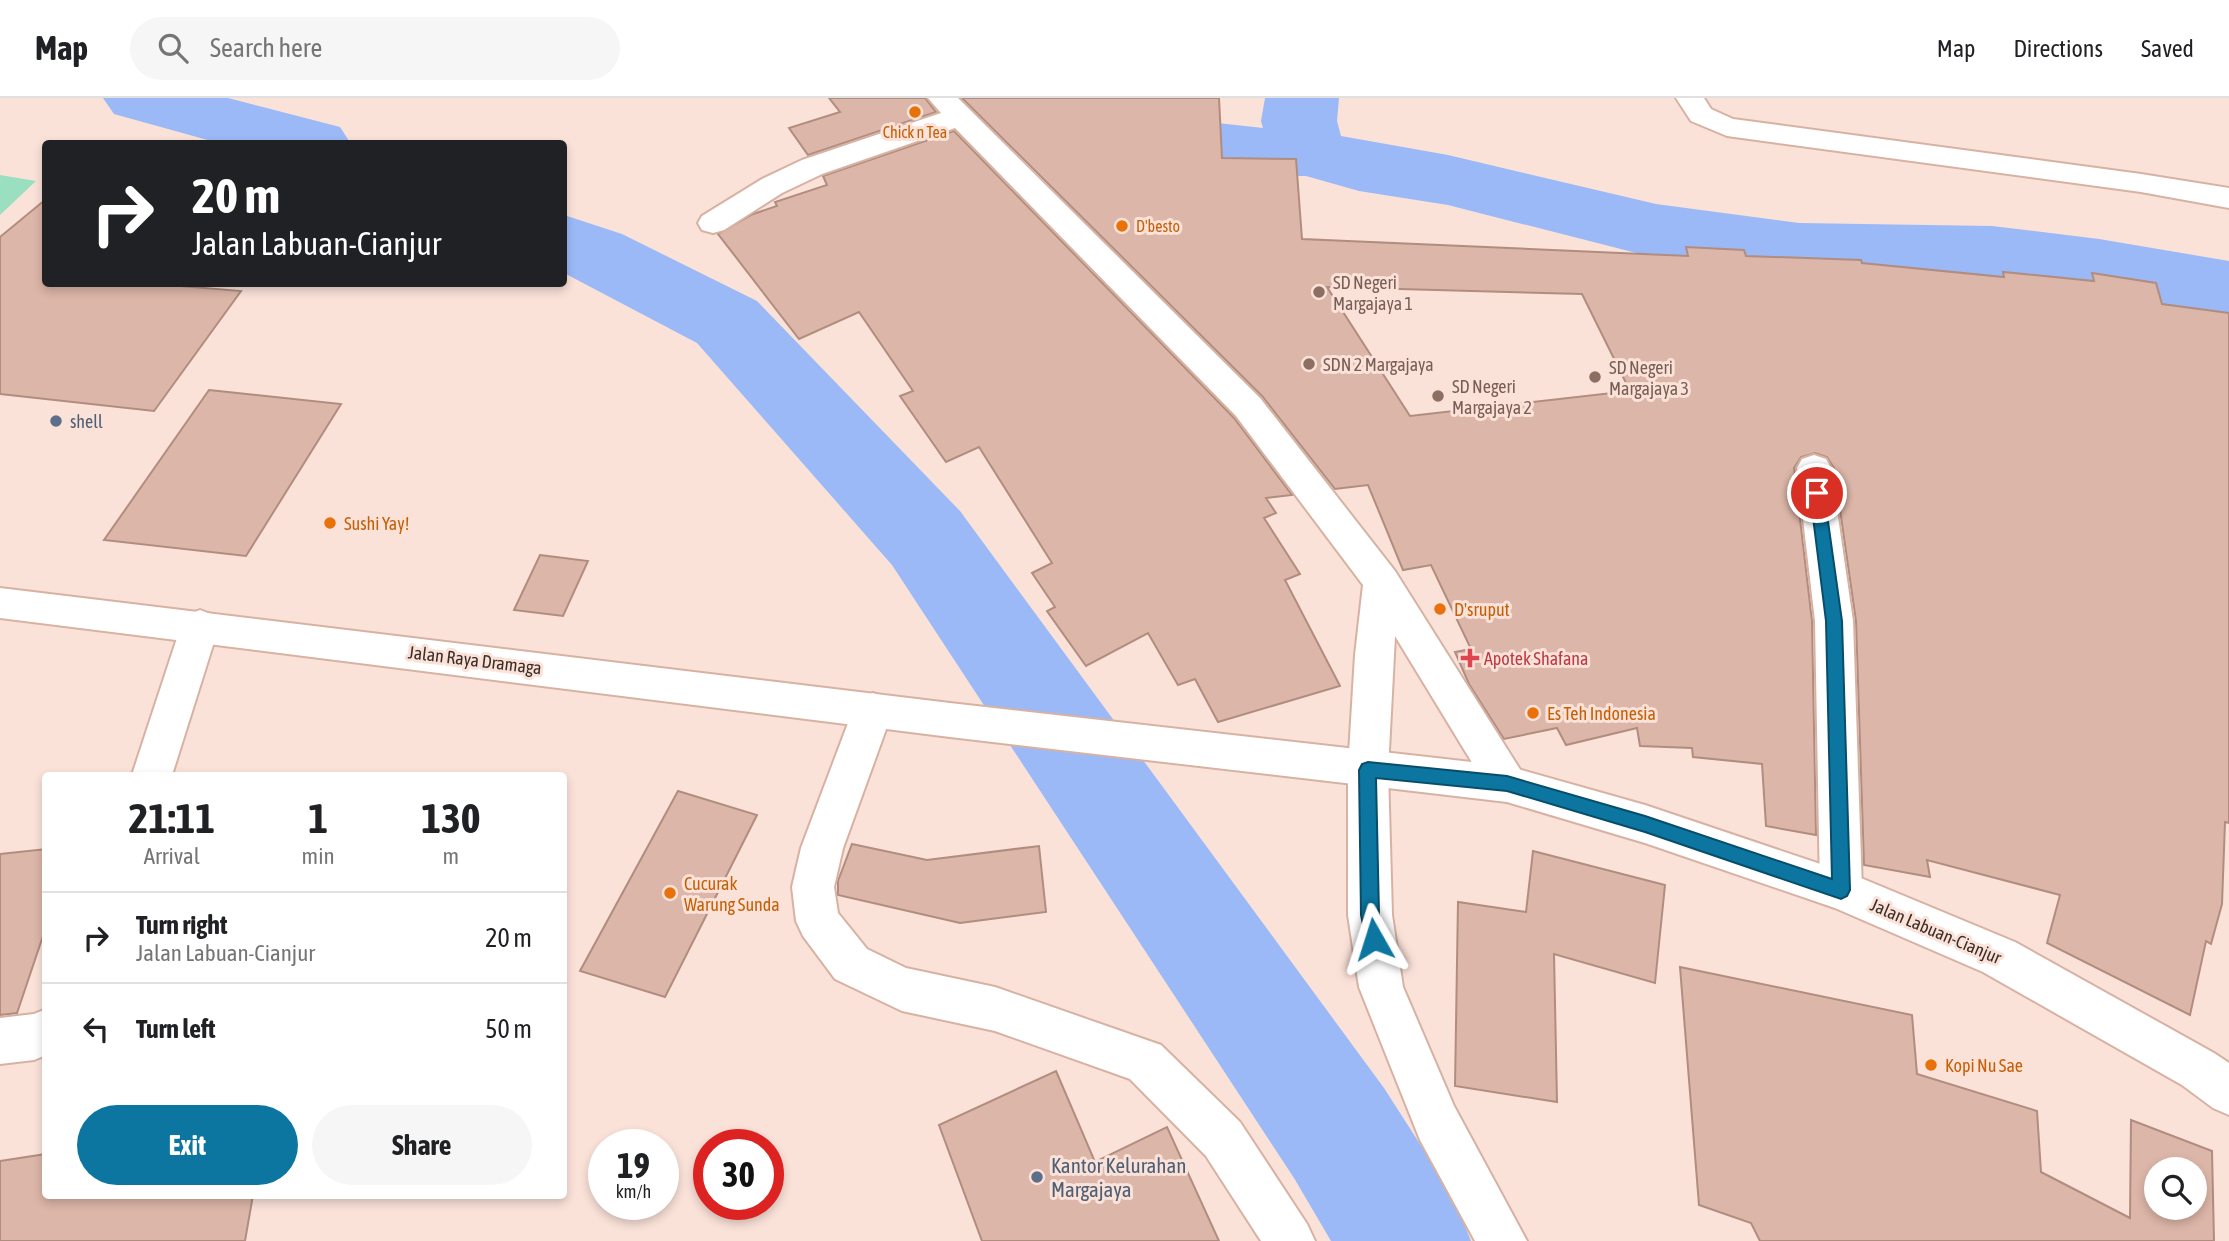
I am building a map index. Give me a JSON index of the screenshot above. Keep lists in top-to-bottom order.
{
  "streets": {
    "main road": ["Jalan Raya Dramaga", "Jalan Labuan-Cianjur"]
  },
  "crossings": [
    ["Jalan Raya Dramaga", "Jalan Labuan-Cianjur"]
  ],
  "places": {
    "other": [
      "Chick n Tea",
      "D'besto",
      "SD Negeri Margajaya 1",
      "SDN 2 Margajaya",
      "SD Negeri Margajaya 3",
      "SD Negeri Margajaya 2",
      "shell",
      "Sushi Yay!",
      "D'sruput",
      "Es Teh Indonesia",
      "Cucurak Warung Sunda",
      "Kopi Nu Sae",
      "Kantor Kelurahan Margajaya"
    ],
    "health": ["Apotek Shafana"]
  },
  "page": {
    "header": "Map",
    "search": "Search here",
    "nav": ["Map", "Directions", "Saved"],
    "turn": ["20 m", "Jalan Labuan-Cianjur"],
    "eta": [
      "21:11",
      "Arrival",
      "1",
      "min",
      "130",
      "m"
    ],
    "list": [
      {
        "name": "Turn right",
        "note": "Jalan Labuan-Cianjur",
        "value": "20 m"
      },
      {
        "name": "Turn left",
        "value": "50 m"
      }
    ],
    "buttons": ["Exit", "Share"],
    "speed": "19 km/h",
    "limit": "30"
  }
}
